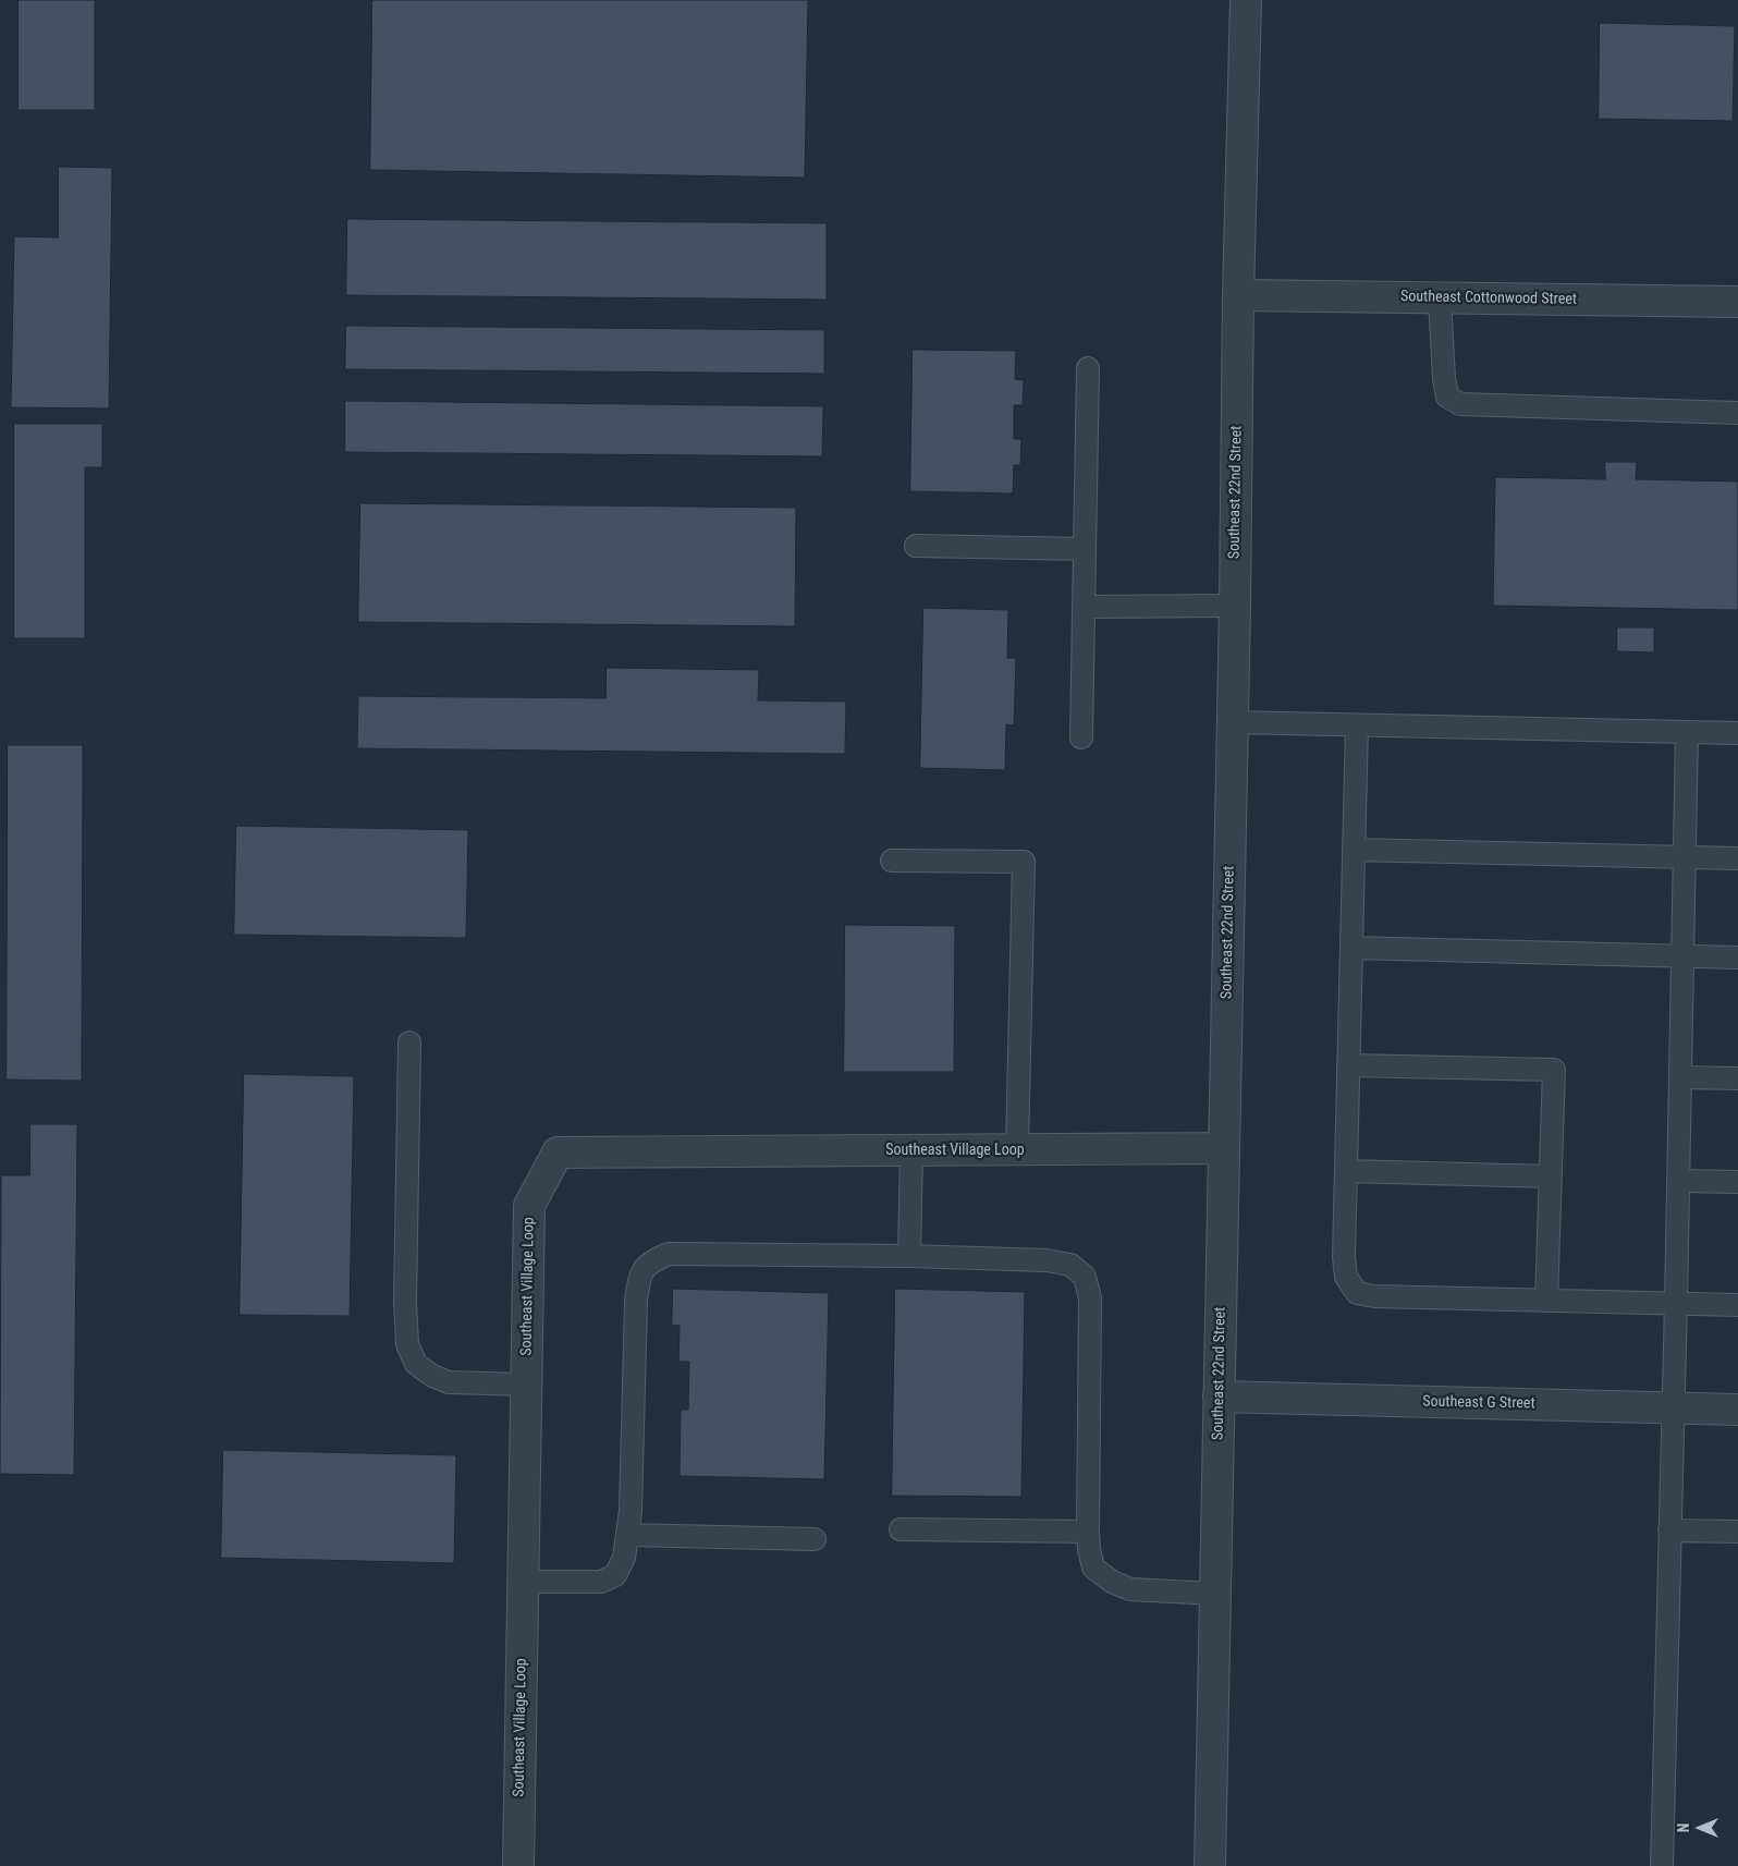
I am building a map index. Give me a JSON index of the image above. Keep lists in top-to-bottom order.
{
  "streets": {
    "street": [
      "Southeast Cottonwood Street",
      "Southeast 22nd Street",
      "Southeast Village Loop",
      "Southeast G Street"
    ]
  },
  "crossings": [
    ["Southeast Cottonwood Street", "Southeast 22nd Street"],
    ["Southeast 22nd Street", "Southeast Village Loop"],
    ["Southeast 22nd Street", "Southeast G Street"]
  ],
  "north": "left"
}
